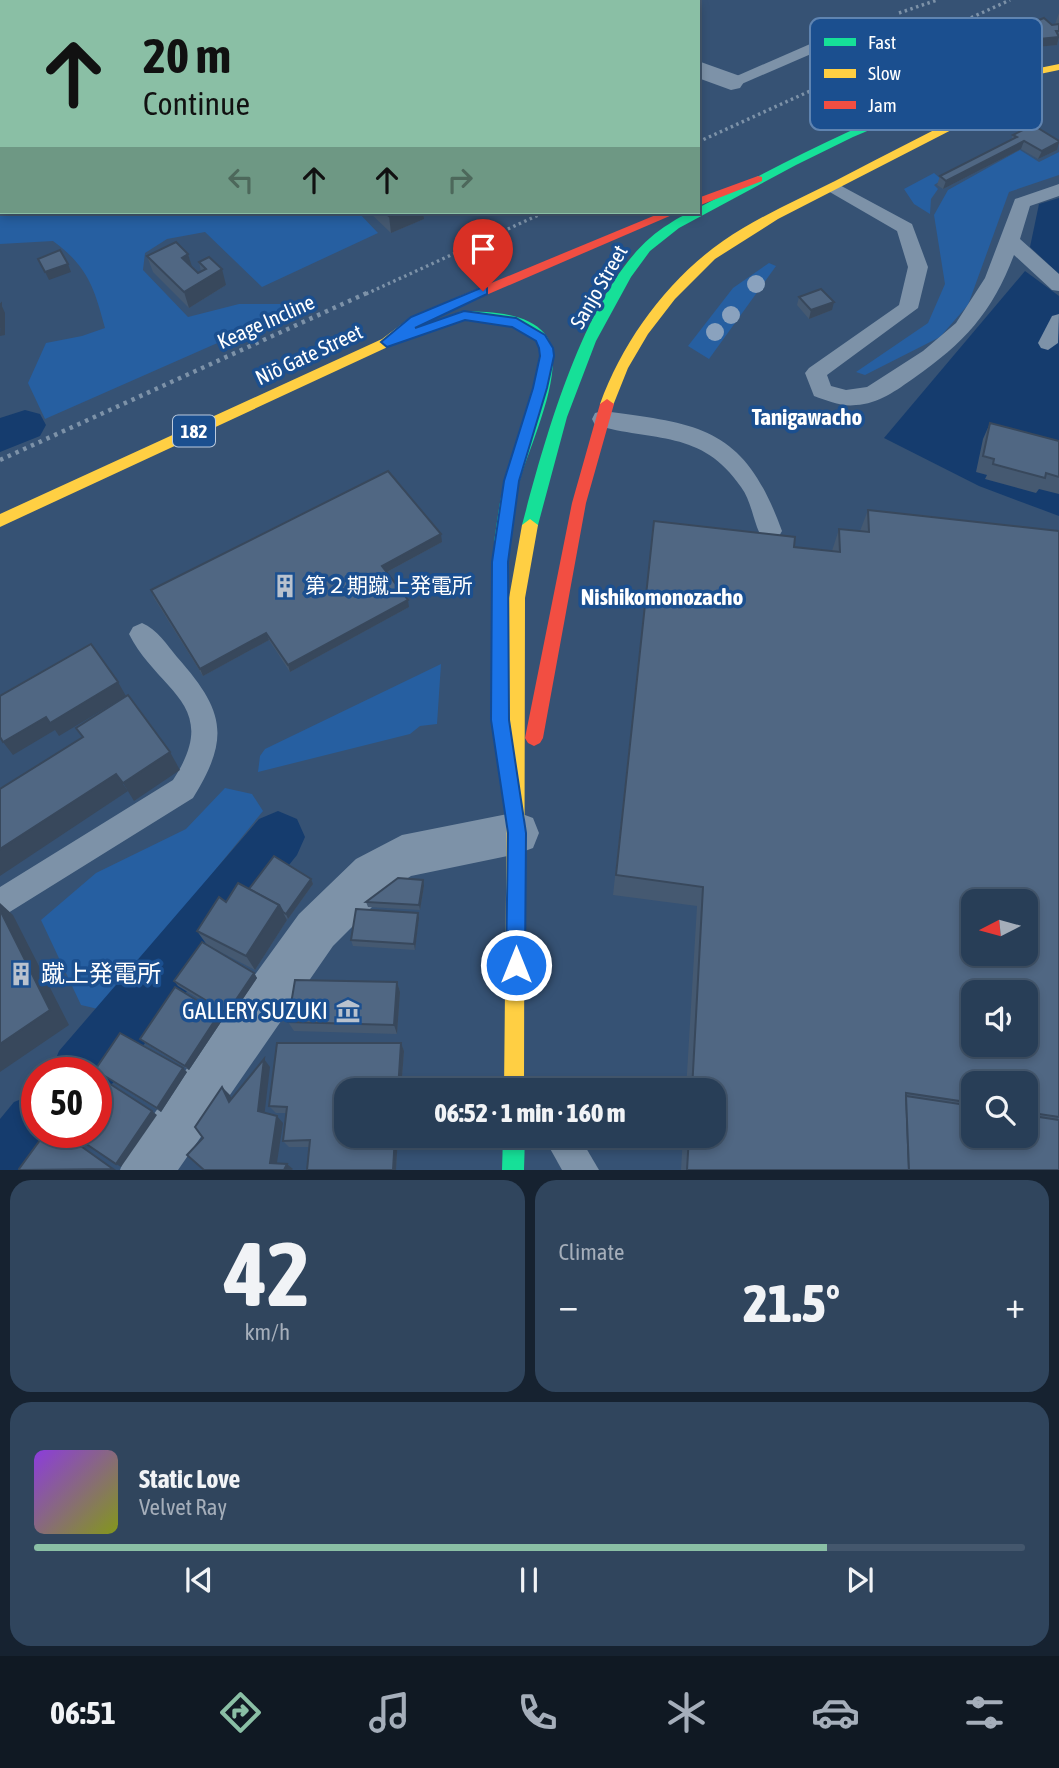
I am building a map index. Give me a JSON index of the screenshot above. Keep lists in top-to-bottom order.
{
  "streets": {
    "main road": ["Sanjo Street", "Niō Gate Street", "182"],
    "path": ["Keage Incline"]
  },
  "crossings": [
    ["Niō Gate Street", "182"]
  ],
  "districts": ["Tanigawacho", "Nishikomonozacho"],
  "places": {
    "building": ["第２期蹴上発電所", "蹴上発電所"],
    "museum": ["GALLERY SUZUKI"]
  },
  "legend": ["Fast", "Slow", "Jam"],
  "north": "left",
  "page": {
    "turn": ["20 m", "Continue"],
    "limit": "50",
    "trip": "06:52 · 1 min · 160 m",
    "tile": [
      ["42", "km/h"],
      "Climate"
    ],
    "heat": ["−", "21.5°", "+"],
    "song": ["Static Love", "Velvet Ray"],
    "tabs": "06:51"
  }
}
